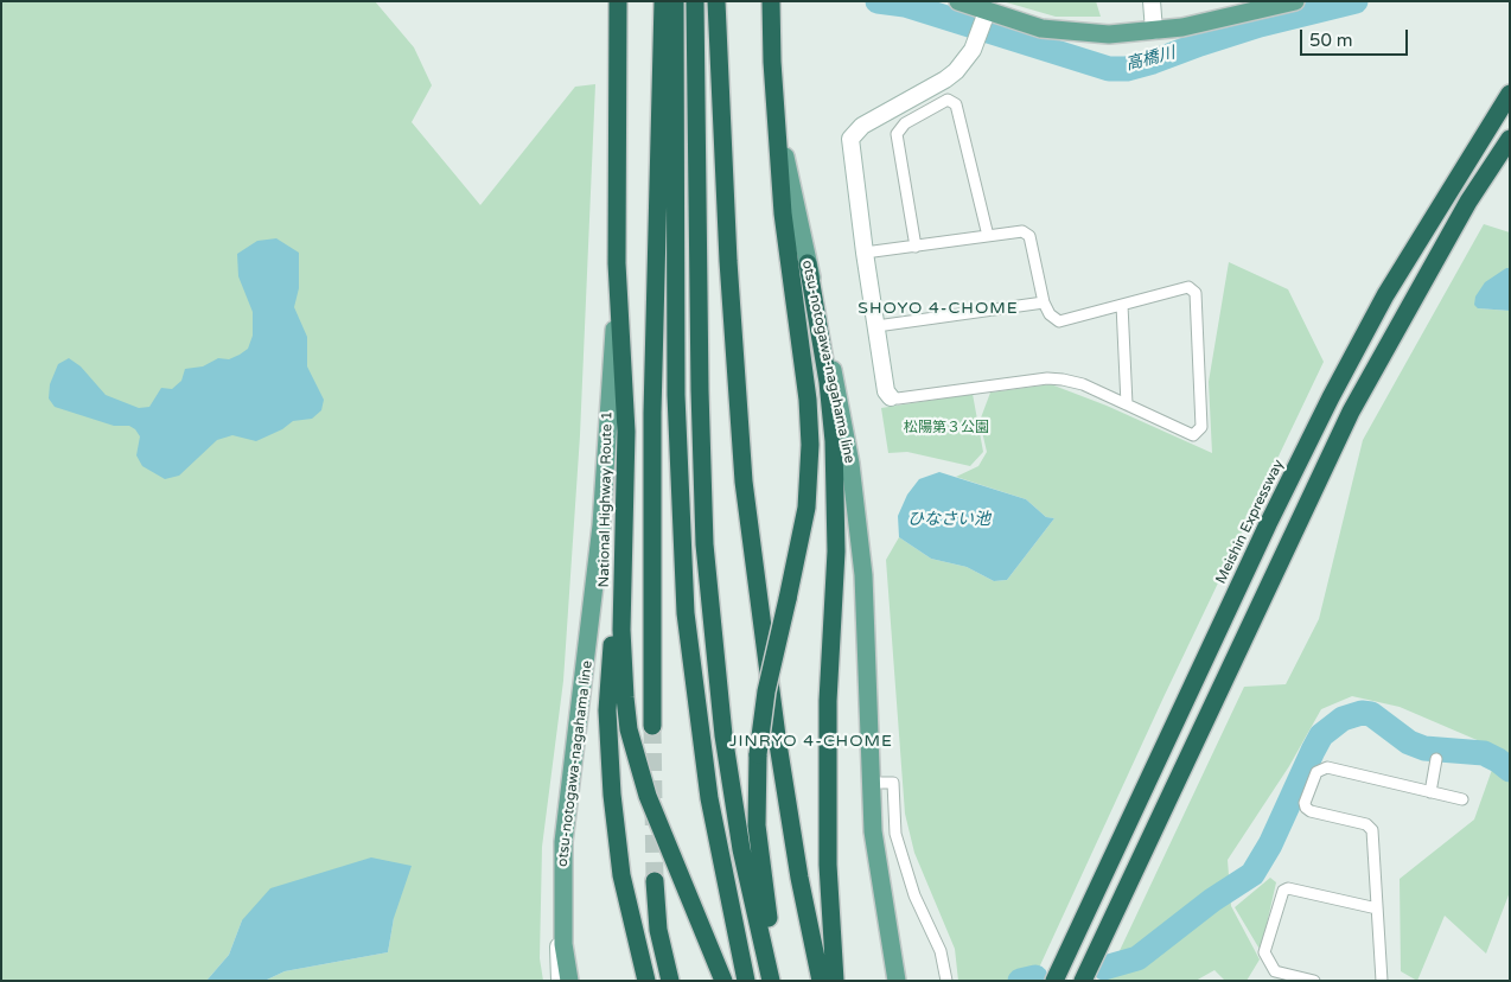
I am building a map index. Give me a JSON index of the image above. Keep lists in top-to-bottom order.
{
  "streets": {
    "highway": ["National Highway Route 1", "Meishin Expressway"],
    "main road": ["otsu-notogawa-nagahama line"]
  },
  "crossings": [
    ["otsu-notogawa-nagahama line", "National Highway Route 1"]
  ],
  "districts": ["SHOYO 4-CHOME", "JINRYO 4-CHOME"],
  "water": ["高橋川", "ひなさい池"],
  "parks": ["松陽第３公園"],
  "scale_bar": "50 m"
}
